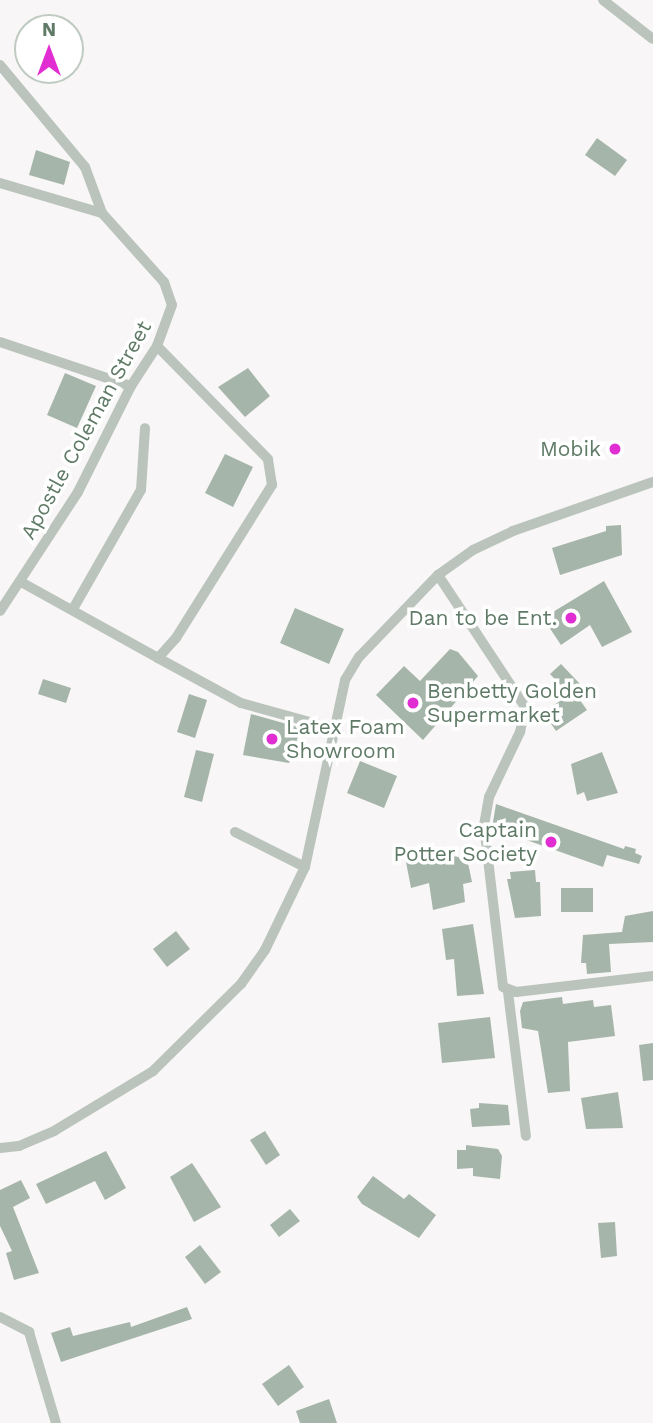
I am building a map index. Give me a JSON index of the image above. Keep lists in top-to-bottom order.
{
  "streets": {
    "street": ["Apostle Coleman Street"]
  },
  "places": [
    "Mobik",
    "Dan to be Ent.",
    "Benbetty Golden Supermarket",
    "Latex Foam Showroom",
    "Captain Potter Society"
  ],
  "north": "top"
}
